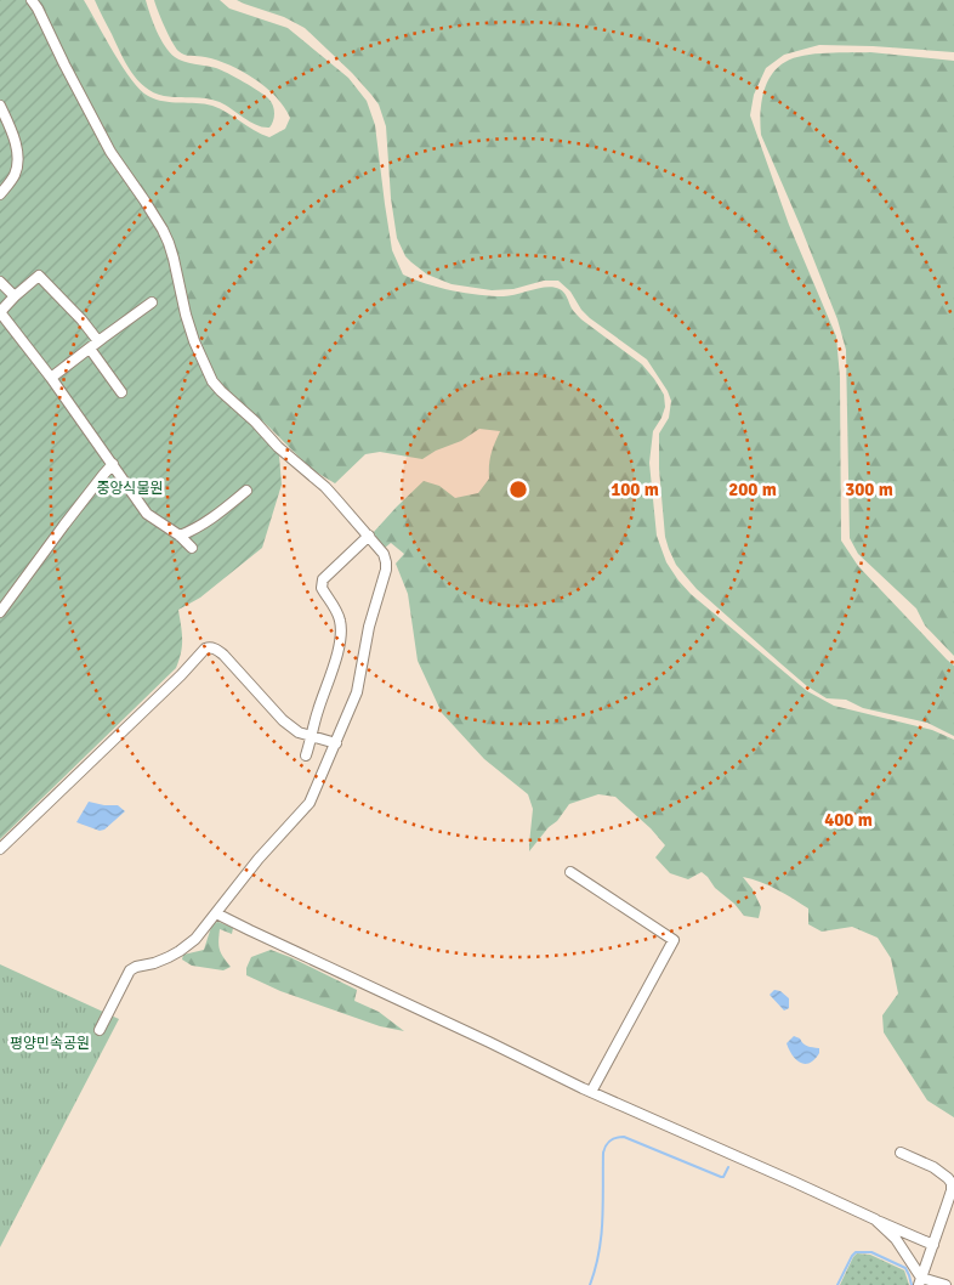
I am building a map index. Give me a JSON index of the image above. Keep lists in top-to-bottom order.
{
  "parks": ["중앙식물원", "평양민속공원"],
  "rings": [
    "100 m",
    "200 m",
    "300 m",
    "400 m"
  ]
}
